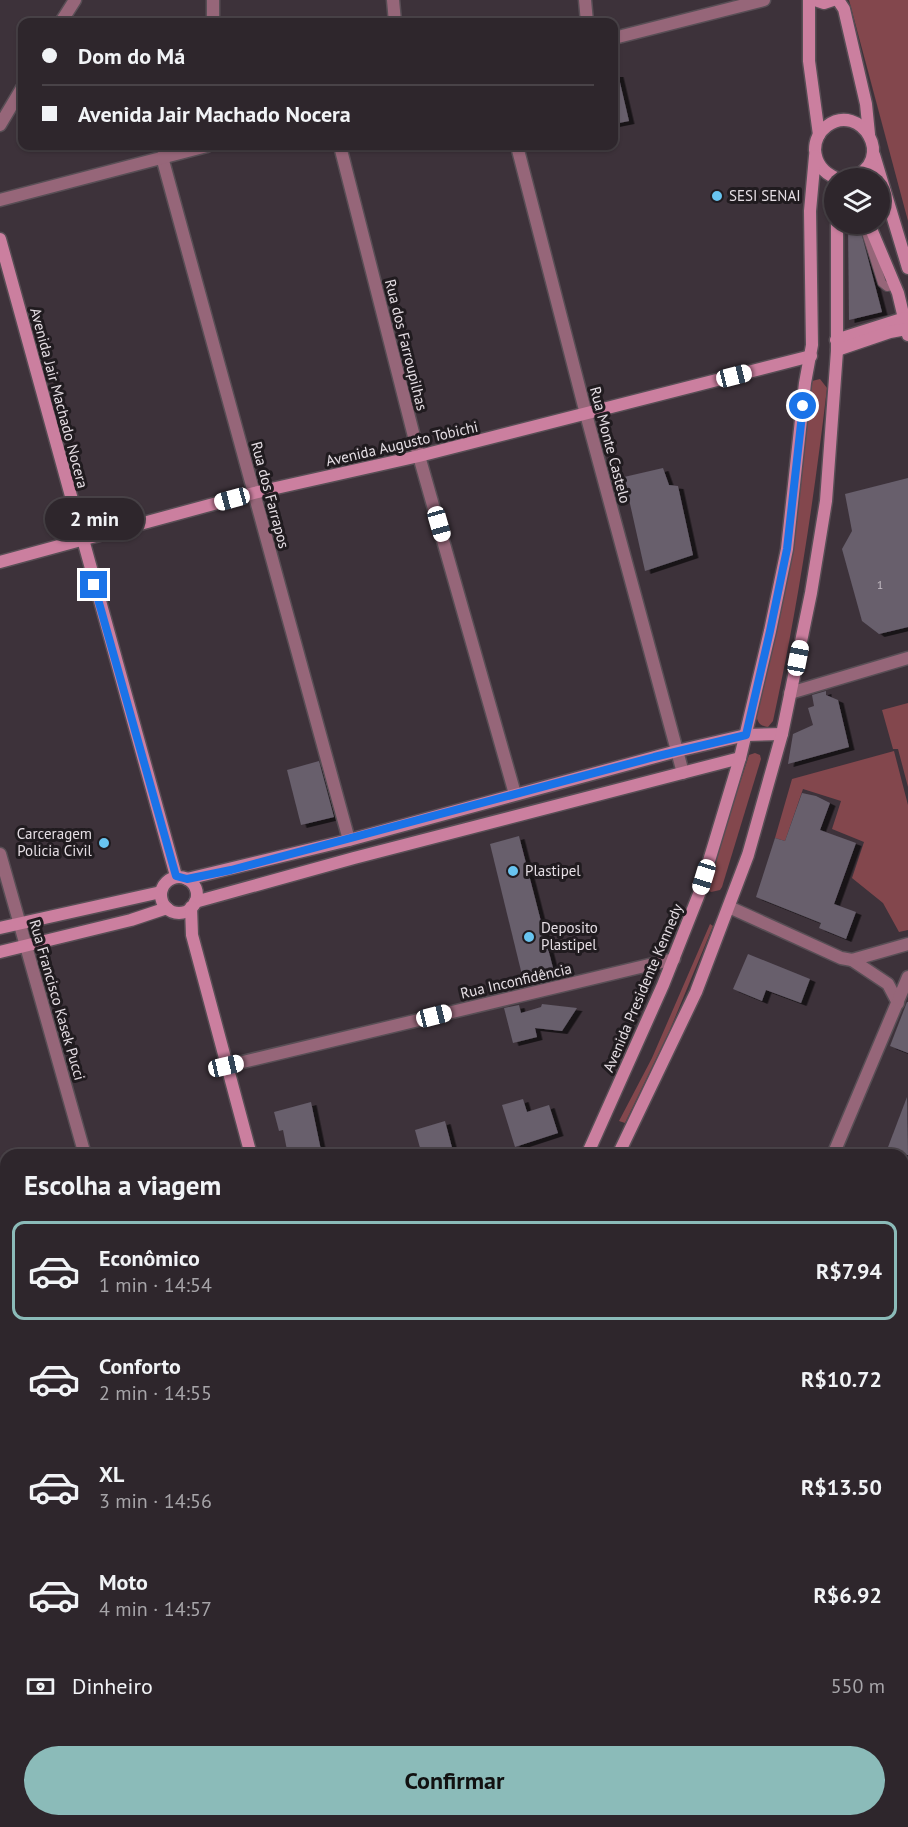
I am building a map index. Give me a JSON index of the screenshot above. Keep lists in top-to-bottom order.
{
  "streets": {
    "street": [
      "Rua dos Farroupilhas",
      "Avenida Jair Machado Nocera",
      "Avenida Augusto Tobichi",
      "Rua Monte Castelo",
      "Rua dos Farrapos",
      "Rua Inconfidência",
      "Avenida Presidente Kennedy",
      "Rua Francisco Kasek Pucci"
    ]
  },
  "crossings": [
    ["Rua dos Farroupilhas", "Avenida Augusto Tobichi"],
    ["Avenida Jair Machado Nocera", "Avenida Augusto Tobichi"],
    ["Avenida Augusto Tobichi", "Rua Monte Castelo"],
    ["Avenida Augusto Tobichi", "Rua dos Farrapos"],
    ["Avenida Augusto Tobichi", "Avenida Presidente Kennedy"],
    ["Rua Inconfidência", "Avenida Presidente Kennedy"]
  ],
  "places": [
    "SESI SENAI",
    "Carceragem Policia Civil",
    "Plastipel",
    "Deposito Plastipel"
  ],
  "house_numbers": ["1"],
  "page": {
    "banner": ["Dom do Má", "Avenida Jair Machado Nocera"],
    "bubble": "2 min",
    "heading": "Escolha a viagem",
    "list": [
      {
        "name": "Econômico",
        "note": "1 min · 14:54",
        "value": "R$7.94"
      },
      {
        "name": "Conforto",
        "note": "2 min · 14:55",
        "value": "R$10.72"
      },
      {
        "name": "XL",
        "note": "3 min · 14:56",
        "value": "R$13.50"
      },
      {
        "name": "Moto",
        "note": "4 min · 14:57",
        "value": "R$6.92"
      }
    ],
    "pay": ["Dinheiro", "550 m"],
    "buttons": "Confirmar"
  }
}
